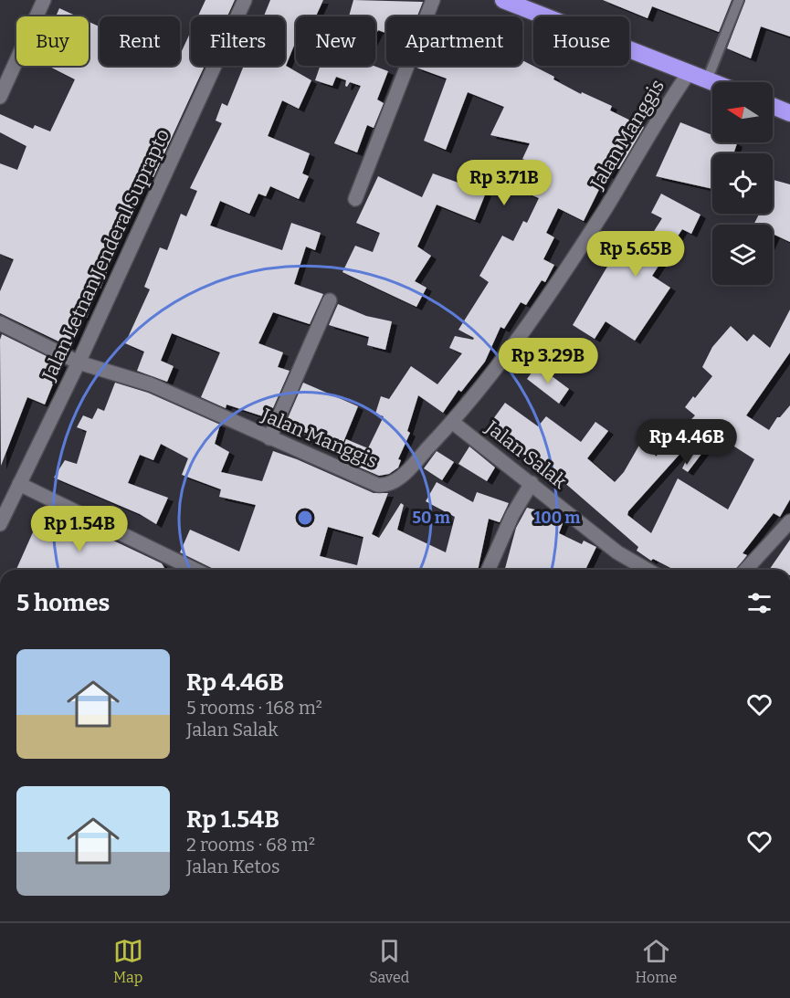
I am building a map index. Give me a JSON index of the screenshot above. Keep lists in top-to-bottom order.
{
  "streets": {
    "street": ["Jalan Manggis", "Jalan Letnan Jenderal Suprapto", "Jalan Salak"]
  },
  "crossings": [
    ["Jalan Manggis", "Jalan Letnan Jenderal Suprapto"],
    ["Jalan Manggis", "Jalan Salak"]
  ],
  "north": "left",
  "page": {
    "chip": [
      "Buy",
      "Rent",
      "Filters",
      "New",
      "Apartment",
      "House"
    ],
    "price": [
      "Rp 3.71B",
      "Rp 5.65B",
      "Rp 3.29B",
      "Rp 4.46B",
      "Rp 1.54B"
    ],
    "heading": "5 homes",
    "list": [
      {
        "name": "Rp 4.46B",
        "note": "5 rooms · 168 m² · Jalan Salak"
      },
      {
        "name": "Rp 1.54B",
        "note": "2 rooms · 68 m² · Jalan Ketos"
      }
    ],
    "tabs": ["Map", "Saved", "Home"]
  },
  "rings": ["50 m", "100 m"]
}
